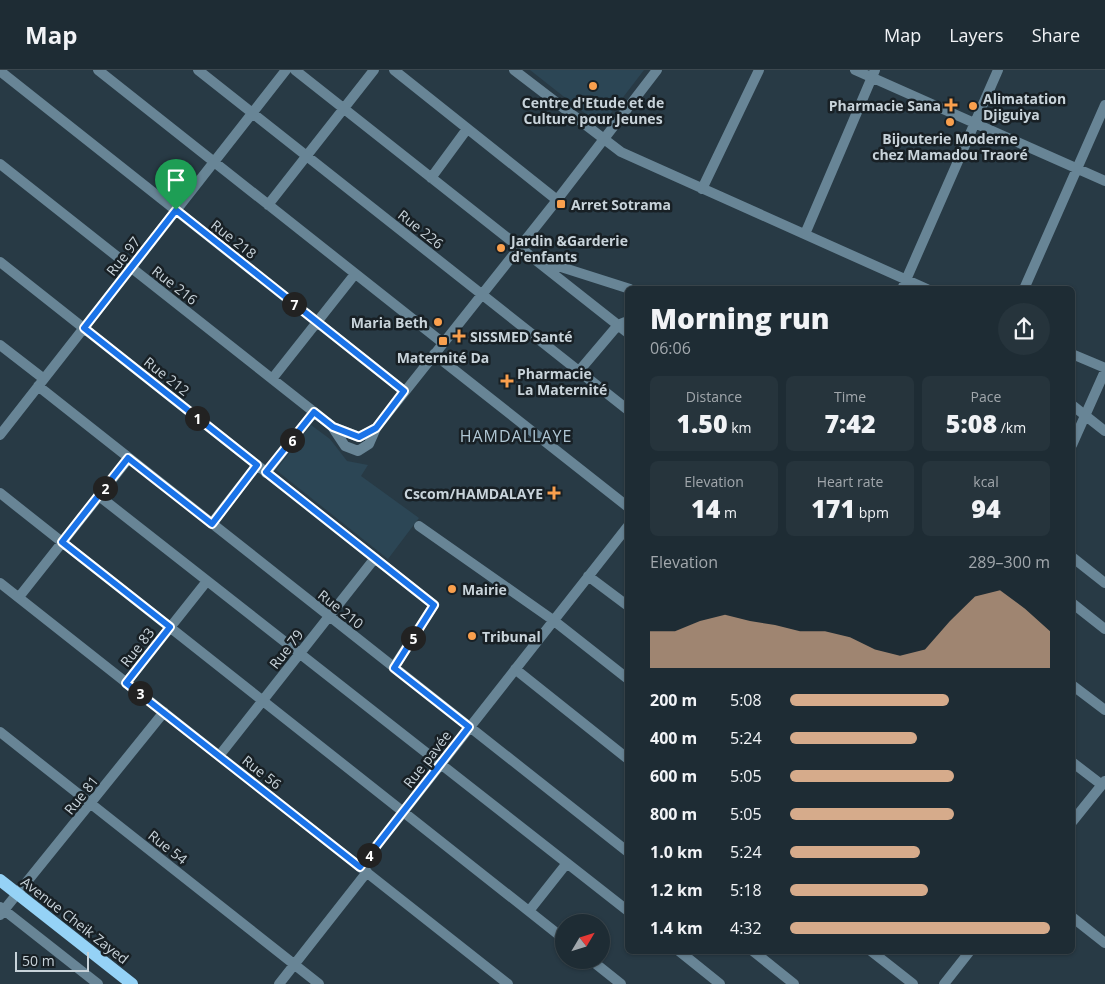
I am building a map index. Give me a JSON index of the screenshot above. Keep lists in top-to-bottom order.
{
  "streets": {
    "main road": ["Avenue Cheik Zayed"],
    "street": [
      "Rue 226",
      "Rue 218",
      "Rue 97",
      "Rue 216",
      "Rue 212",
      "Rue 210",
      "Rue 83",
      "Rue 79",
      "Rue pavée",
      "Rue 56",
      "Rue 81",
      "Rue 54"
    ]
  },
  "crossings": [
    ["Rue 226", "Rue 97"],
    ["Rue 218", "Rue 97"],
    ["Rue 218", "Rue 216"],
    ["Rue 97", "Rue 216"],
    ["Rue 97", "Rue 212"],
    ["Rue 97", "Rue 210"],
    ["Rue 212", "Rue 210"],
    ["Rue 212", "Rue 79"],
    ["Rue 210", "Rue 79"],
    ["Rue 210", "Rue pavée"],
    ["Rue 83", "Rue 56"],
    ["Rue 79", "Rue 56"],
    ["Rue pavée", "Rue 56"],
    ["Rue pavée", "Rue 54"],
    ["Rue 56", "Rue 81"],
    ["Rue 81", "Rue 54"],
    ["Rue 81", "Avenue Cheik Zayed"]
  ],
  "districts": ["HAMDALLAYE"],
  "places": {
    "other": [
      "Centre d'Etude et de Culture pour Jeunes",
      "Alimatation Djiguiya",
      "Bijouterie Moderne chez Mamadou Traoré",
      "Jardin &Garderie d'enfants",
      "Maria Beth",
      "Mairie",
      "Tribunal"
    ],
    "health": [
      "Pharmacie Sana",
      "SISSMED Santé",
      "Pharmacie La Maternité",
      "Cscom/HAMDALAYE"
    ],
    "transit": ["Arret Sotrama", "Maternité Da"]
  },
  "scale_bar": "50 m",
  "north": "top right",
  "page": {
    "header": "Map",
    "nav": ["Map", "Layers", "Share"],
    "heading": ["Morning run", "06:06"],
    "pins": [
      "7",
      "1",
      "6",
      "2",
      "5",
      "3",
      "4"
    ],
    "stats": [
      ["Distance", "1.50 km"],
      ["Time", "7:42"],
      ["Pace", "5:08 /km"],
      ["Elevation", "14 m"],
      ["Heart rate", "171 bpm"],
      ["kcal", "94"]
    ],
    "chart": ["Elevation", "289–300 m"],
    "list": [
      {
        "name": "200 m",
        "note": "5:08"
      },
      {
        "name": "400 m",
        "note": "5:24"
      },
      {
        "name": "600 m",
        "note": "5:05"
      },
      {
        "name": "800 m",
        "note": "5:05"
      },
      {
        "name": "1.0 km",
        "note": "5:24"
      },
      {
        "name": "1.2 km",
        "note": "5:18"
      },
      {
        "name": "1.4 km",
        "note": "4:32"
      }
    ],
    "scale": "50 m"
  }
}
